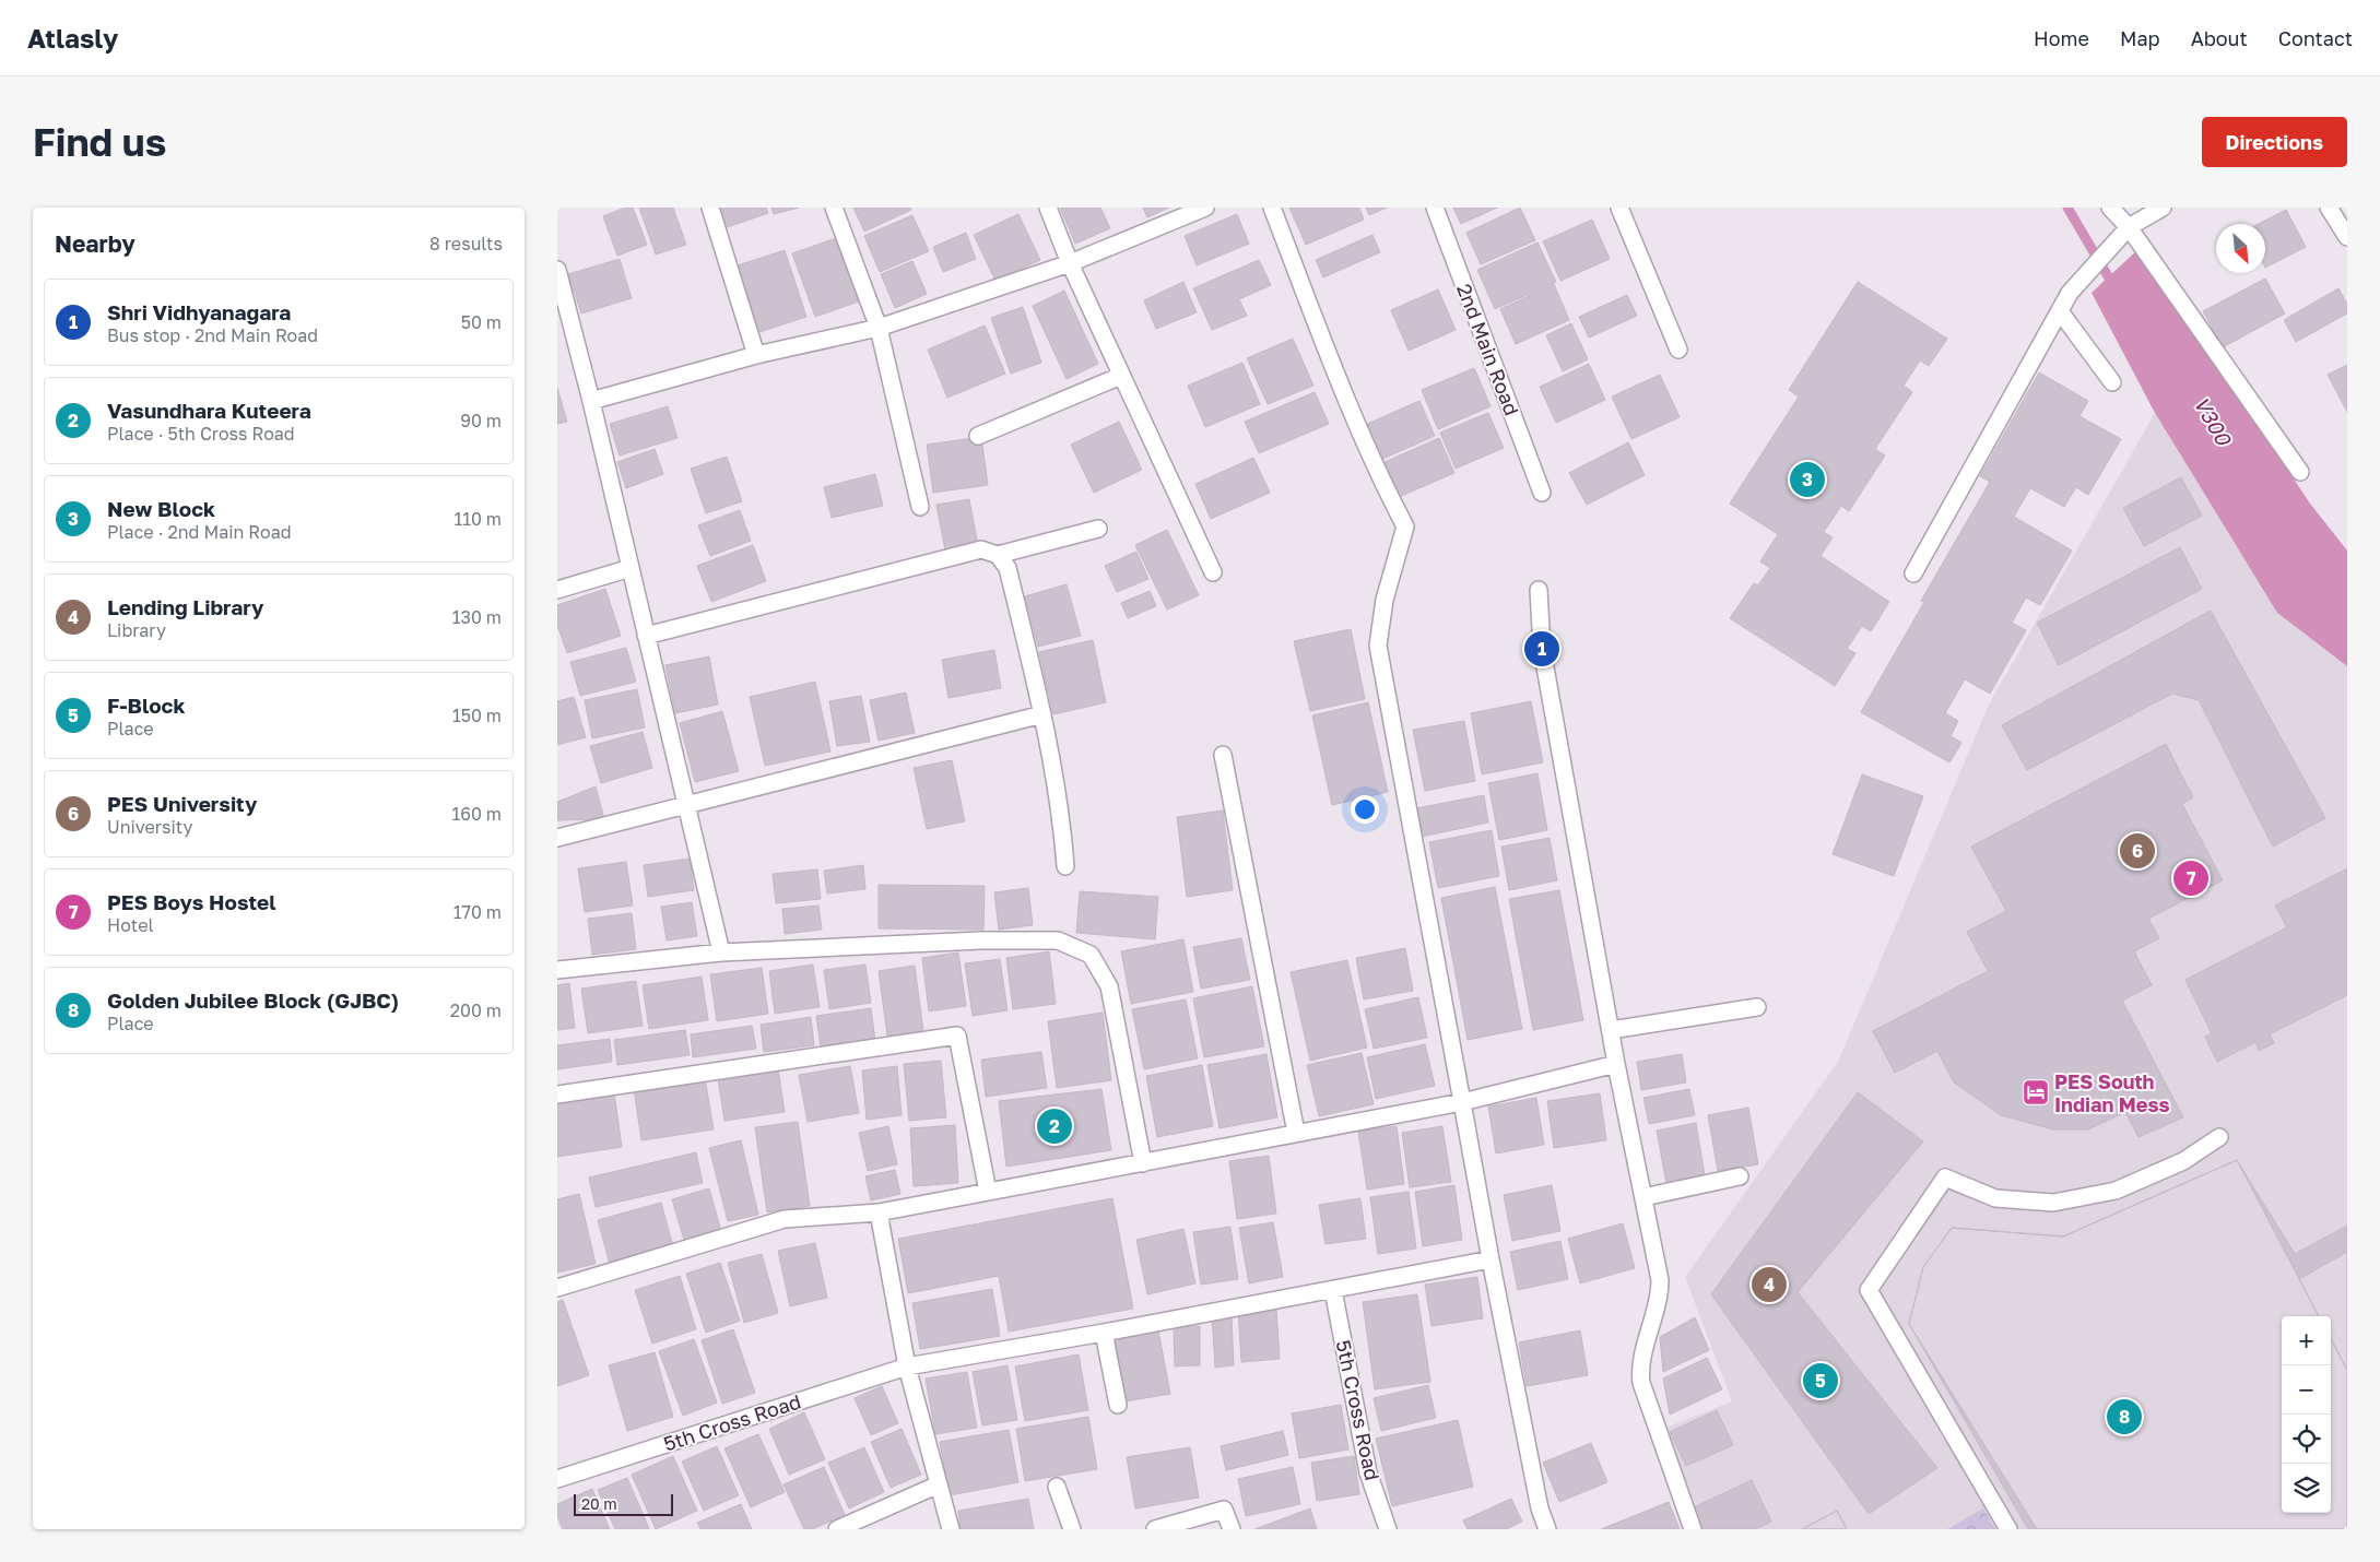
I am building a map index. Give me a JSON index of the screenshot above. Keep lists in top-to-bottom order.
{
  "streets": {
    "street": ["2nd Main Road", "5th Cross Road"]
  },
  "water": ["V300"],
  "places": {
    "hotel": ["PES South Indian Mess"]
  },
  "scale_bar": "20 m",
  "north": "bottom right",
  "page": {
    "header": "Atlasly",
    "nav": [
      "Home",
      "Map",
      "About",
      "Contact"
    ],
    "buttons": "Directions",
    "title": "Find us",
    "heading": ["Nearby", "8 results"],
    "list": [
      {
        "mark": "1",
        "name": "Shri Vidhyanagara",
        "note": "Bus stop · 2nd Main Road",
        "value": "50 m"
      },
      {
        "mark": "2",
        "name": "Vasundhara Kuteera",
        "note": "Place · 5th Cross Road",
        "value": "90 m"
      },
      {
        "mark": "3",
        "name": "New Block",
        "note": "Place · 2nd Main Road",
        "value": "110 m"
      },
      {
        "mark": "4",
        "name": "Lending Library",
        "note": "Library",
        "value": "130 m"
      },
      {
        "mark": "5",
        "name": "F-Block",
        "note": "Place",
        "value": "150 m"
      },
      {
        "mark": "6",
        "name": "PES University",
        "note": "University",
        "value": "160 m"
      },
      {
        "mark": "7",
        "name": "PES Boys Hostel",
        "note": "Hotel",
        "value": "170 m"
      },
      {
        "mark": "8",
        "name": "Golden Jubilee Block (GJBC)",
        "note": "Place",
        "value": "200 m"
      }
    ],
    "pins": [
      "3",
      "1",
      "6",
      "7",
      "2",
      "4",
      "5",
      "8"
    ],
    "map_buttons": ["+", "−"],
    "scale": "20 m"
  }
}
